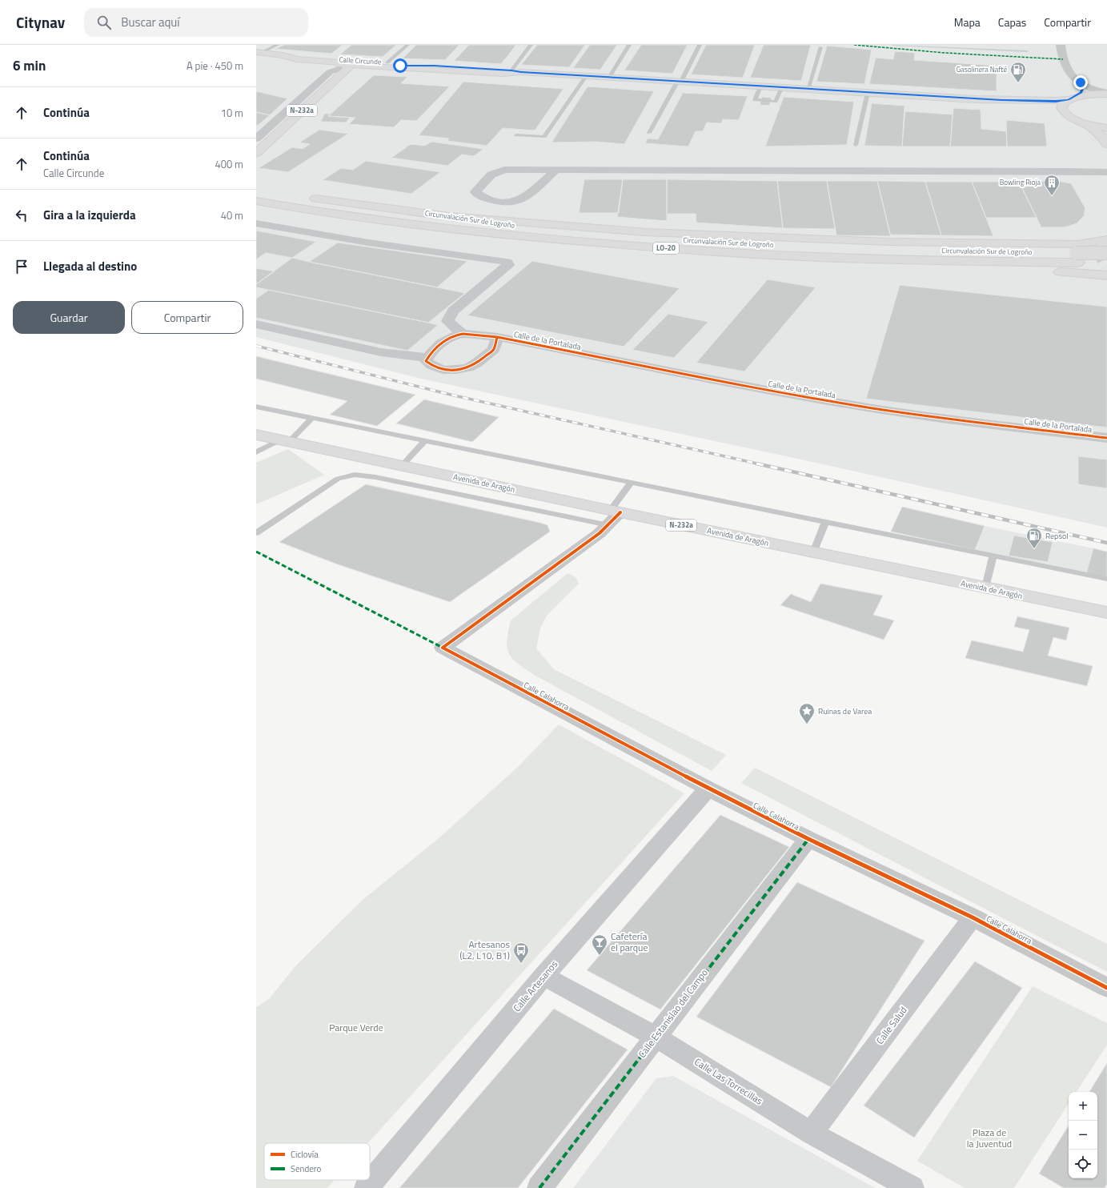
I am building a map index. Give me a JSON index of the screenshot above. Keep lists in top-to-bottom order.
{
  "streets": {
    "main road": [
      "Calle Circunde",
      "N-232a",
      "Circunvalación Sur de Logroño",
      "LO-20",
      "Avenida de Aragón"
    ],
    "street": [
      "Calle de la Portalada",
      "Calle Calahorra",
      "Calle Artesanos",
      "Calle Estanislao del Campo",
      "Calle Salud",
      "Calle Las Torrecillas"
    ]
  },
  "crossings": [
    ["Calle Circunde", "N-232a"],
    ["Avenida de Aragón", "Calle Calahorra"],
    ["Calle Calahorra", "Calle Artesanos"],
    ["Calle Calahorra", "Calle Estanislao del Campo"],
    ["Calle Calahorra", "Calle Salud"],
    ["Calle Artesanos", "Calle Las Torrecillas"],
    ["Calle Estanislao del Campo", "Calle Las Torrecillas"],
    ["Calle Salud", "Calle Las Torrecillas"]
  ],
  "parks": ["Parque Verde", "Plaza de la Juventud"],
  "places": {
    "fuel station": ["Gasolinera Naftë", "Repsol"],
    "building": ["Bowling Rioja"],
    "place": ["Ruinas de Varea"],
    "bar": ["Cafetería el parque"],
    "bus stop": ["Artesanos (L2, L10, B1)"]
  },
  "legend": ["Ciclovía", "Sendero"],
  "page": {
    "header": "Citynav",
    "search": "Buscar aquí",
    "nav": ["Mapa", "Capas", "Compartir"],
    "heading": ["6 min", "A pie · 450 m"],
    "list": [
      ["Continúa", "10 m"],
      ["Continúa", "Calle Circunde", "400 m"],
      ["Gira a la izquierda", "40 m"],
      "Llegada al destino"
    ],
    "buttons": ["Guardar", "Compartir"],
    "map_buttons": ["+", "−"]
  }
}
